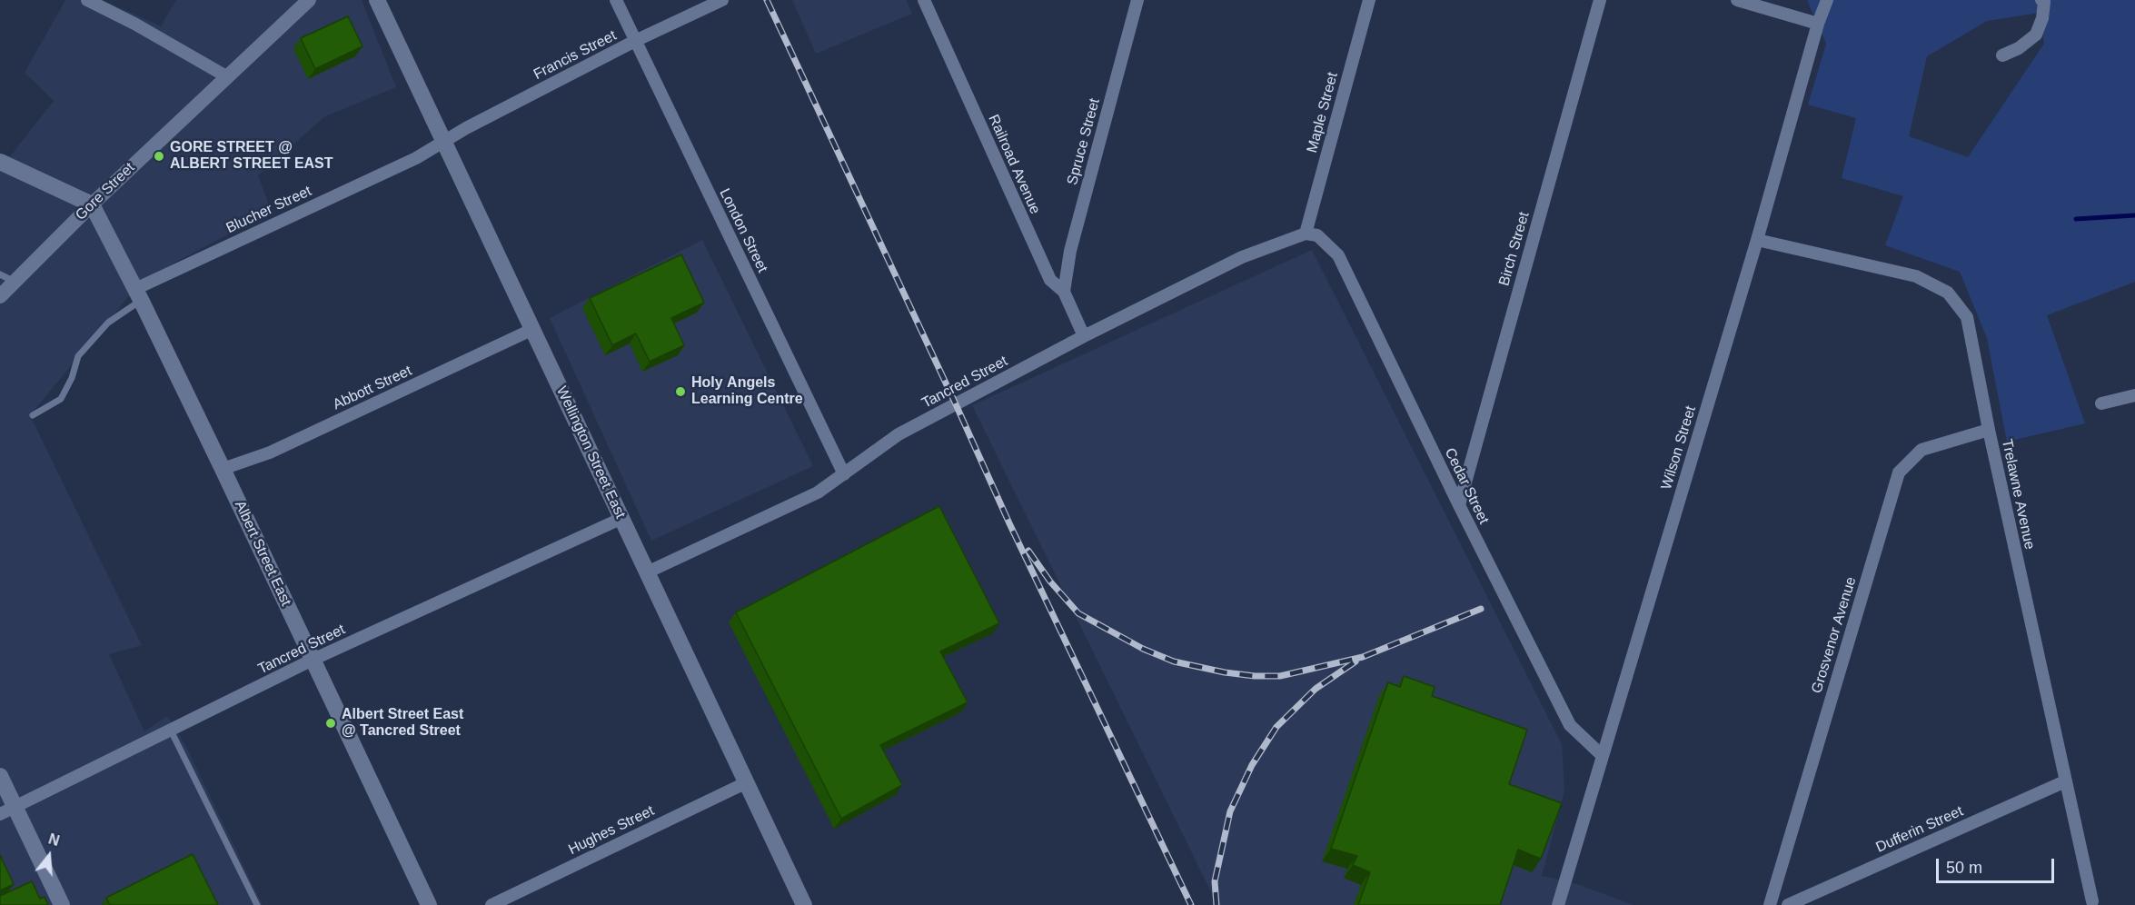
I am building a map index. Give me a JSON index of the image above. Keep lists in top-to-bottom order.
{
  "streets": {
    "main road": ["Wellington Street East", "Albert Street East"],
    "street": [
      "Francis Street",
      "Maple Street",
      "Spruce Street",
      "Railroad Avenue",
      "Gore Street",
      "Blucher Street",
      "London Street",
      "Birch Street",
      "Tancred Street",
      "Abbott Street",
      "Wilson Street",
      "Cedar Street",
      "Trelawne Avenue",
      "Grosvenor Avenue",
      "Dufferin Street",
      "Hughes Street"
    ]
  },
  "crossings": [
    ["Francis Street", "Blucher Street"],
    ["Francis Street", "London Street"],
    ["Francis Street", "Wellington Street East"],
    ["Maple Street", "Tancred Street"],
    ["Maple Street", "Cedar Street"],
    ["Spruce Street", "Railroad Avenue"],
    ["Railroad Avenue", "Tancred Street"],
    ["Gore Street", "Albert Street East"],
    ["Blucher Street", "Wellington Street East"],
    ["Blucher Street", "Albert Street East"],
    ["London Street", "Tancred Street"],
    ["Birch Street", "Cedar Street"],
    ["Tancred Street", "Wellington Street East"],
    ["Tancred Street", "Cedar Street"],
    ["Tancred Street", "Albert Street East"],
    ["Abbott Street", "Wellington Street East"],
    ["Abbott Street", "Albert Street East"],
    ["Wilson Street", "Cedar Street"],
    ["Wilson Street", "Trelawne Avenue"],
    ["Wellington Street East", "Hughes Street"],
    ["Trelawne Avenue", "Grosvenor Avenue"],
    ["Trelawne Avenue", "Dufferin Street"]
  ],
  "places": ["GORE STREET @ ALBERT STREET EAST", "Holy Angels Learning Centre", "Albert Street East @ Tancred Street"],
  "scale_bar": "50 m",
  "north": "top"
}
